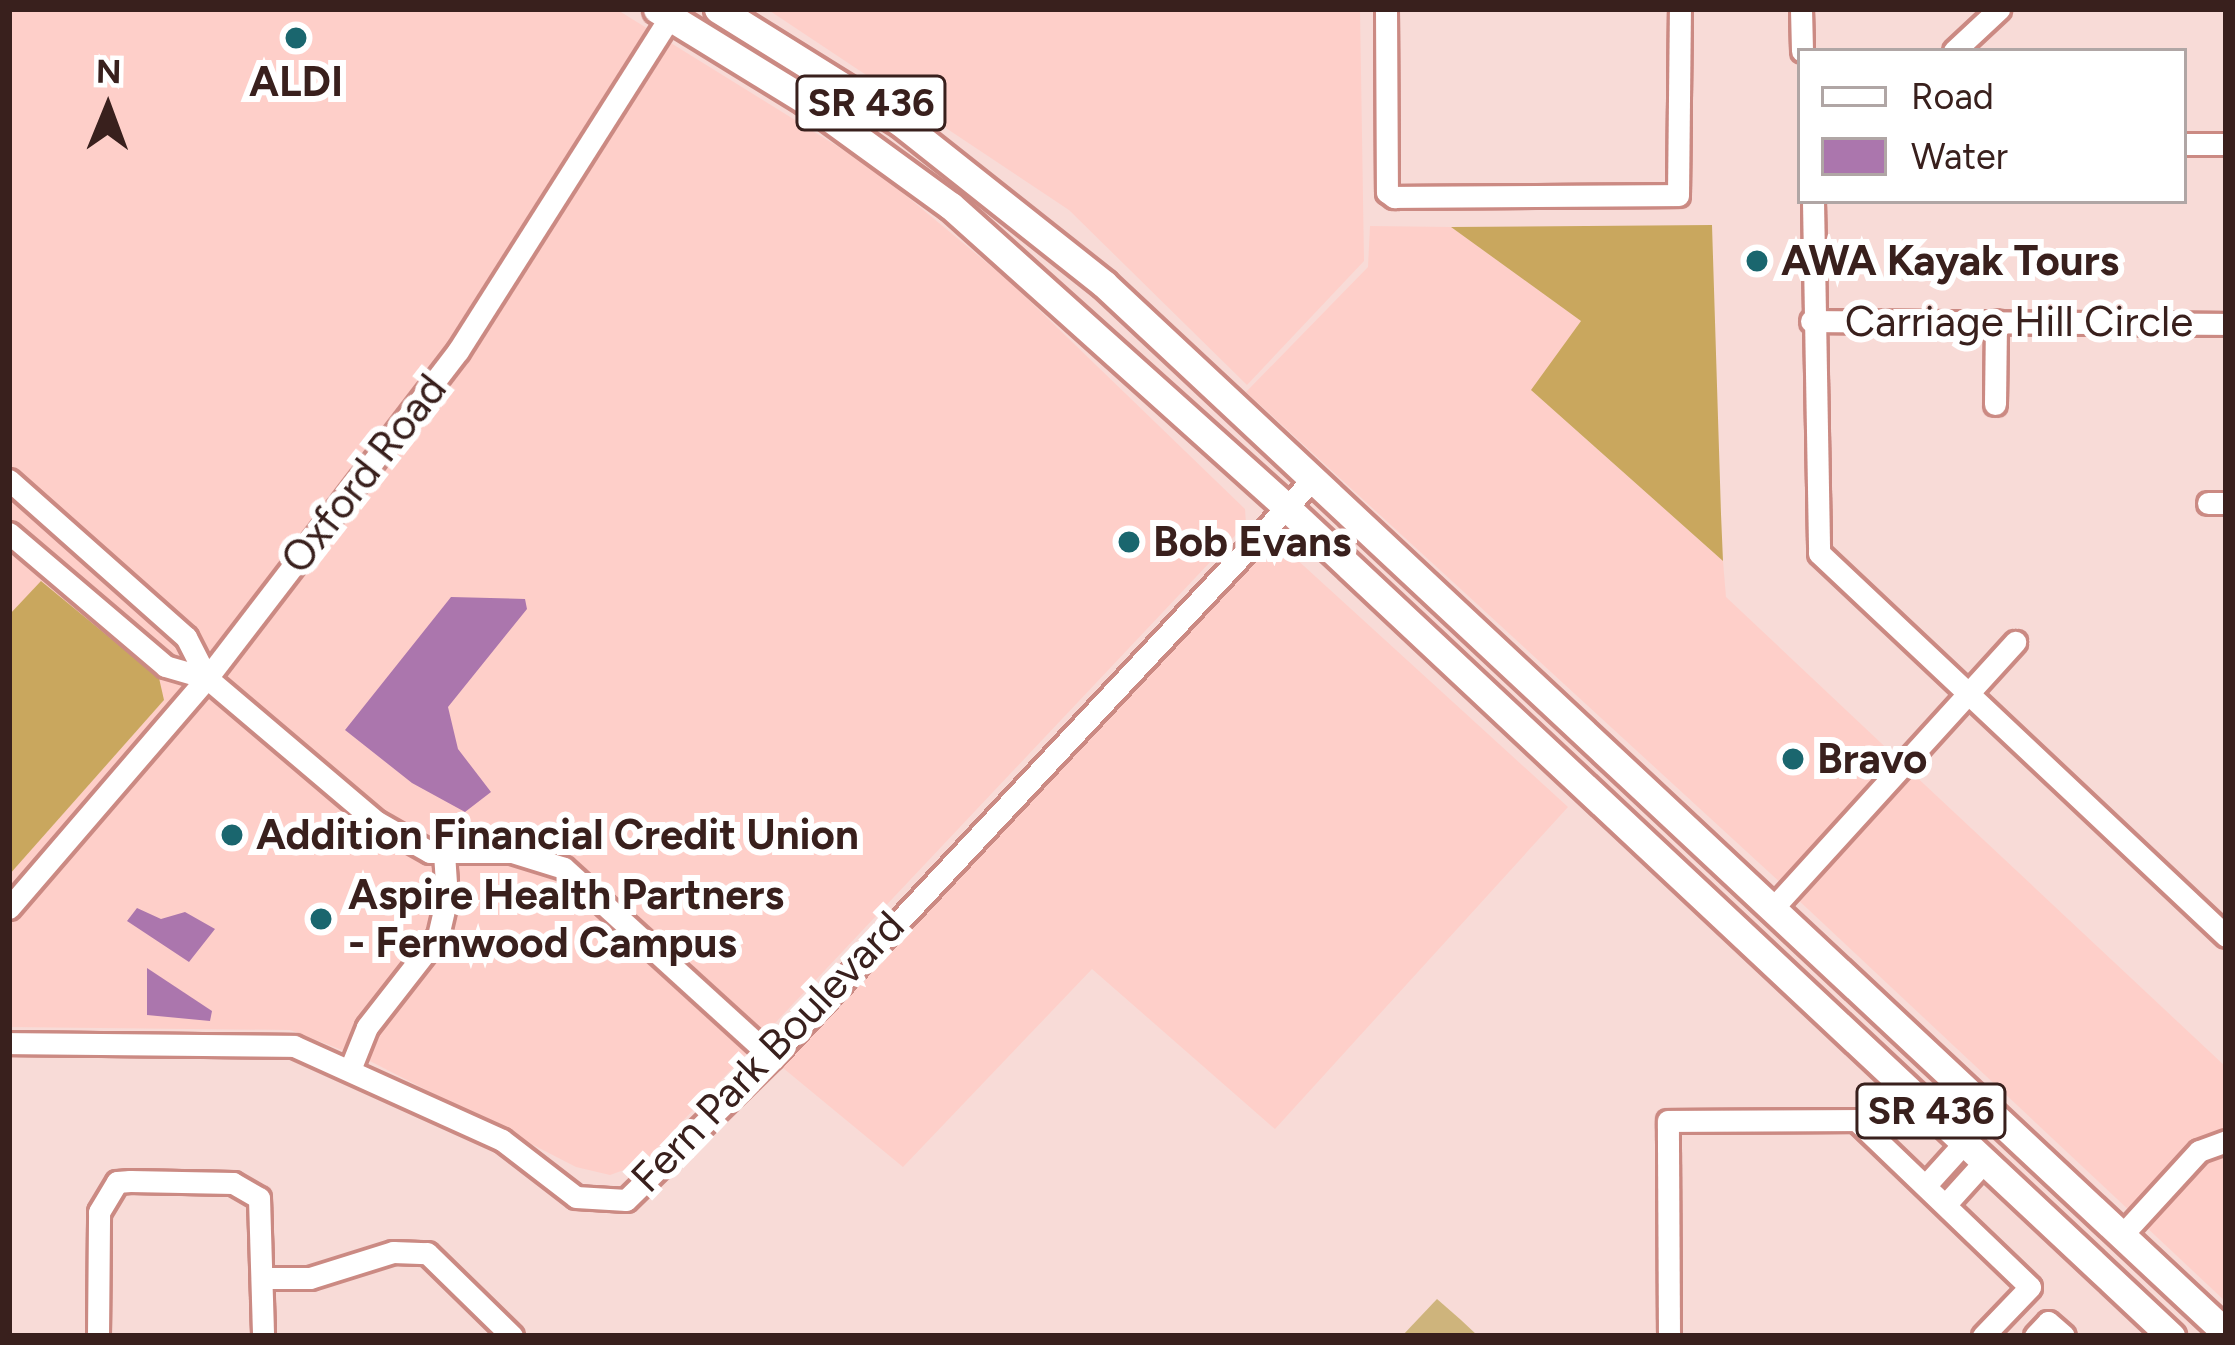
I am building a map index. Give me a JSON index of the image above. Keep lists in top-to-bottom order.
{
  "streets": {
    "main road": ["SR 436"],
    "street": ["Carriage Hill Circle", "Oxford Road", "Fern Park Boulevard"]
  },
  "crossings": [
    ["SR 436", "Oxford Road"],
    ["SR 436", "Fern Park Boulevard"]
  ],
  "places": [
    "ALDI",
    "AWA Kayak Tours",
    "Bob Evans",
    "Bravo",
    "Addition Financial Credit Union",
    "Aspire Health Partners - Fernwood Campus"
  ],
  "legend": ["Road", "Water"],
  "north": "top"
}
